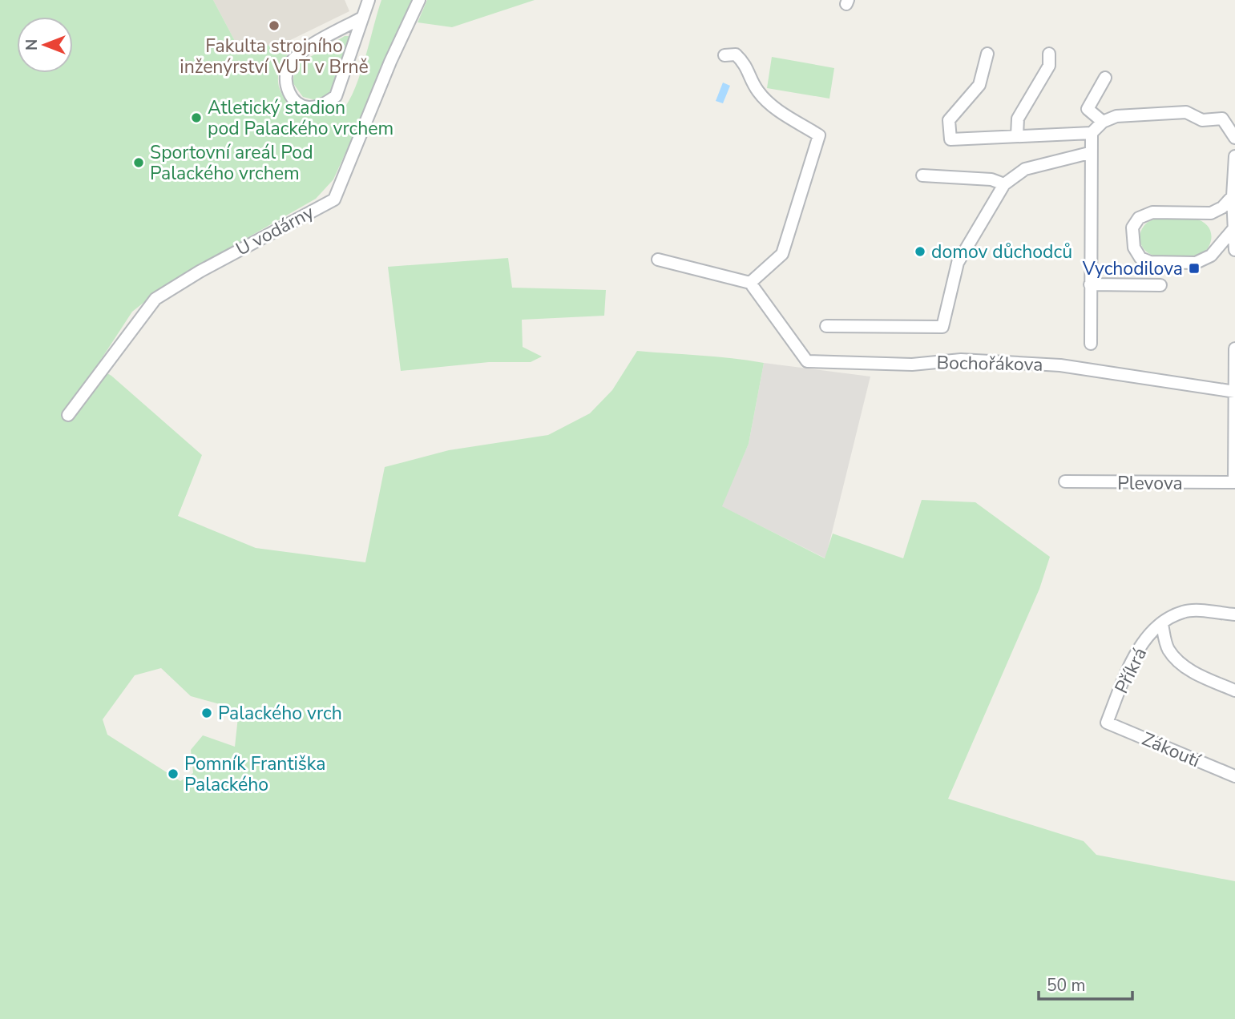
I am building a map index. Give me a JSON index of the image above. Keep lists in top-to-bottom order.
{
  "streets": {
    "street": [
      "U vodárny",
      "Bochořákova",
      "Plevova",
      "Příkrá",
      "Zákoutí"
    ]
  },
  "crossings": [
    ["Příkrá", "Zákoutí"]
  ],
  "places": {
    "other": [
      "Fakulta strojního inženýrství VUT v Brně",
      "Atletický stadion pod Palackého vrchem",
      "Sportovní areál Pod Palackého vrchem",
      "domov důchodců",
      "Palackého vrch",
      "Pomník Františka Palackého"
    ],
    "transit": ["Vychodilova"]
  },
  "scale_bar": "50 m",
  "north": "left"
}
